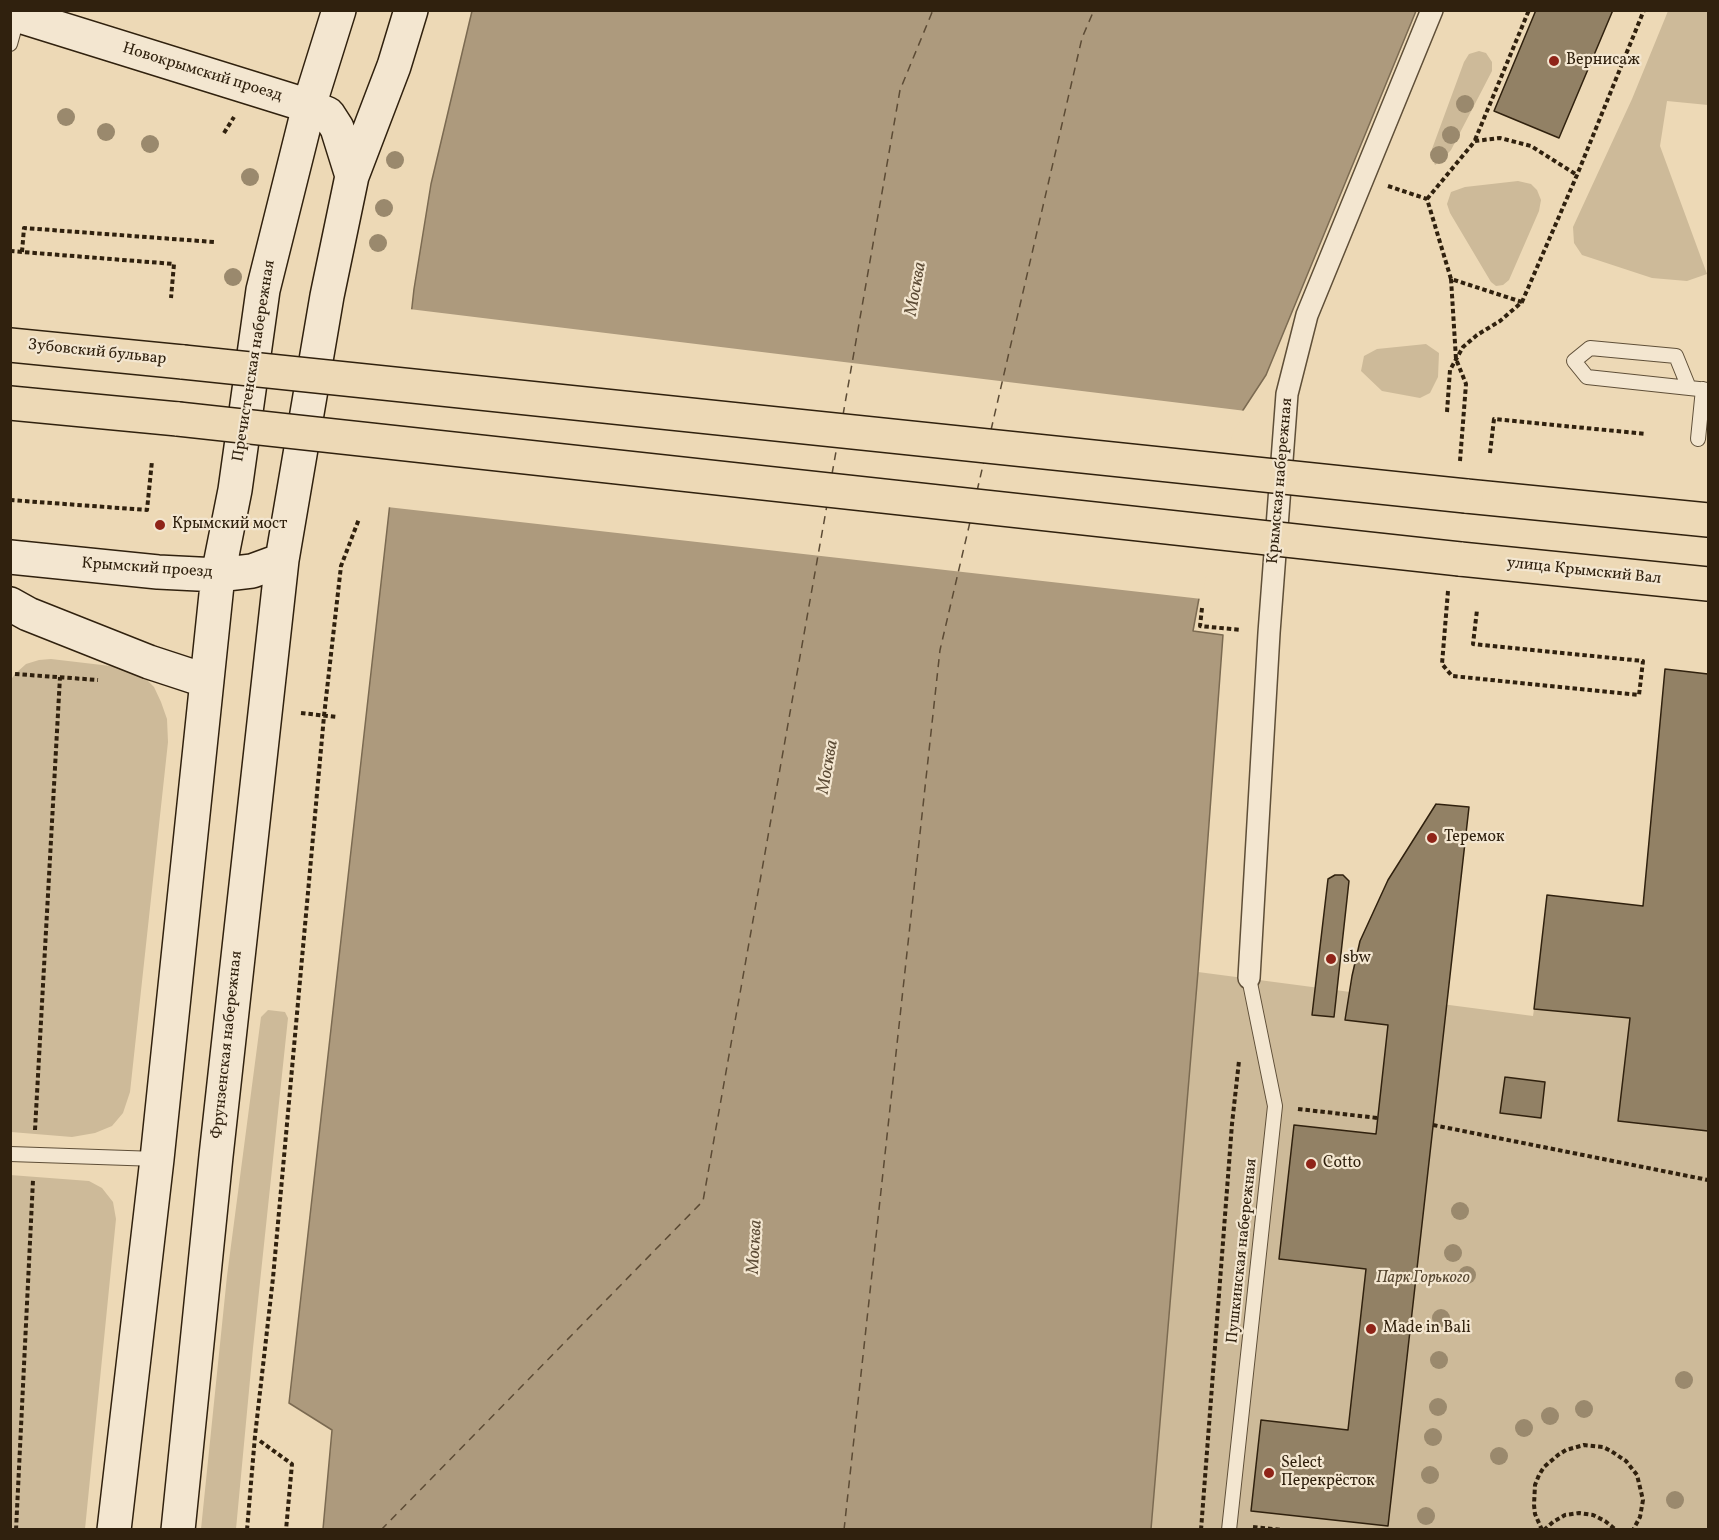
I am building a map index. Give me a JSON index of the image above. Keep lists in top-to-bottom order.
{
  "streets": {
    "main road": [
      "Новокрымский проезд",
      "Зубовский бульвар",
      "Пречистенская набережная",
      "Крымский проезд",
      "улица Крымский Вал",
      "Фрунзенская набережная"
    ],
    "street": ["Крымская набережная"],
    "lane": ["Пушкинская набережная"]
  },
  "crossings": [
    ["Новокрымский проезд", "Пречистенская набережная"],
    ["Пречистенская набережная", "Крымский проезд"],
    ["Крымская набережная", "Пушкинская набережная"],
    ["Крымский проезд", "Фрунзенская набережная"]
  ],
  "water": ["Москва"],
  "parks": ["Парк Горького"],
  "places": [
    "Вернисаж",
    "Крымский мост",
    "Теремок",
    "sbw",
    "Cotto",
    "Made in Bali",
    "Select Перекрёсток"
  ]
}
